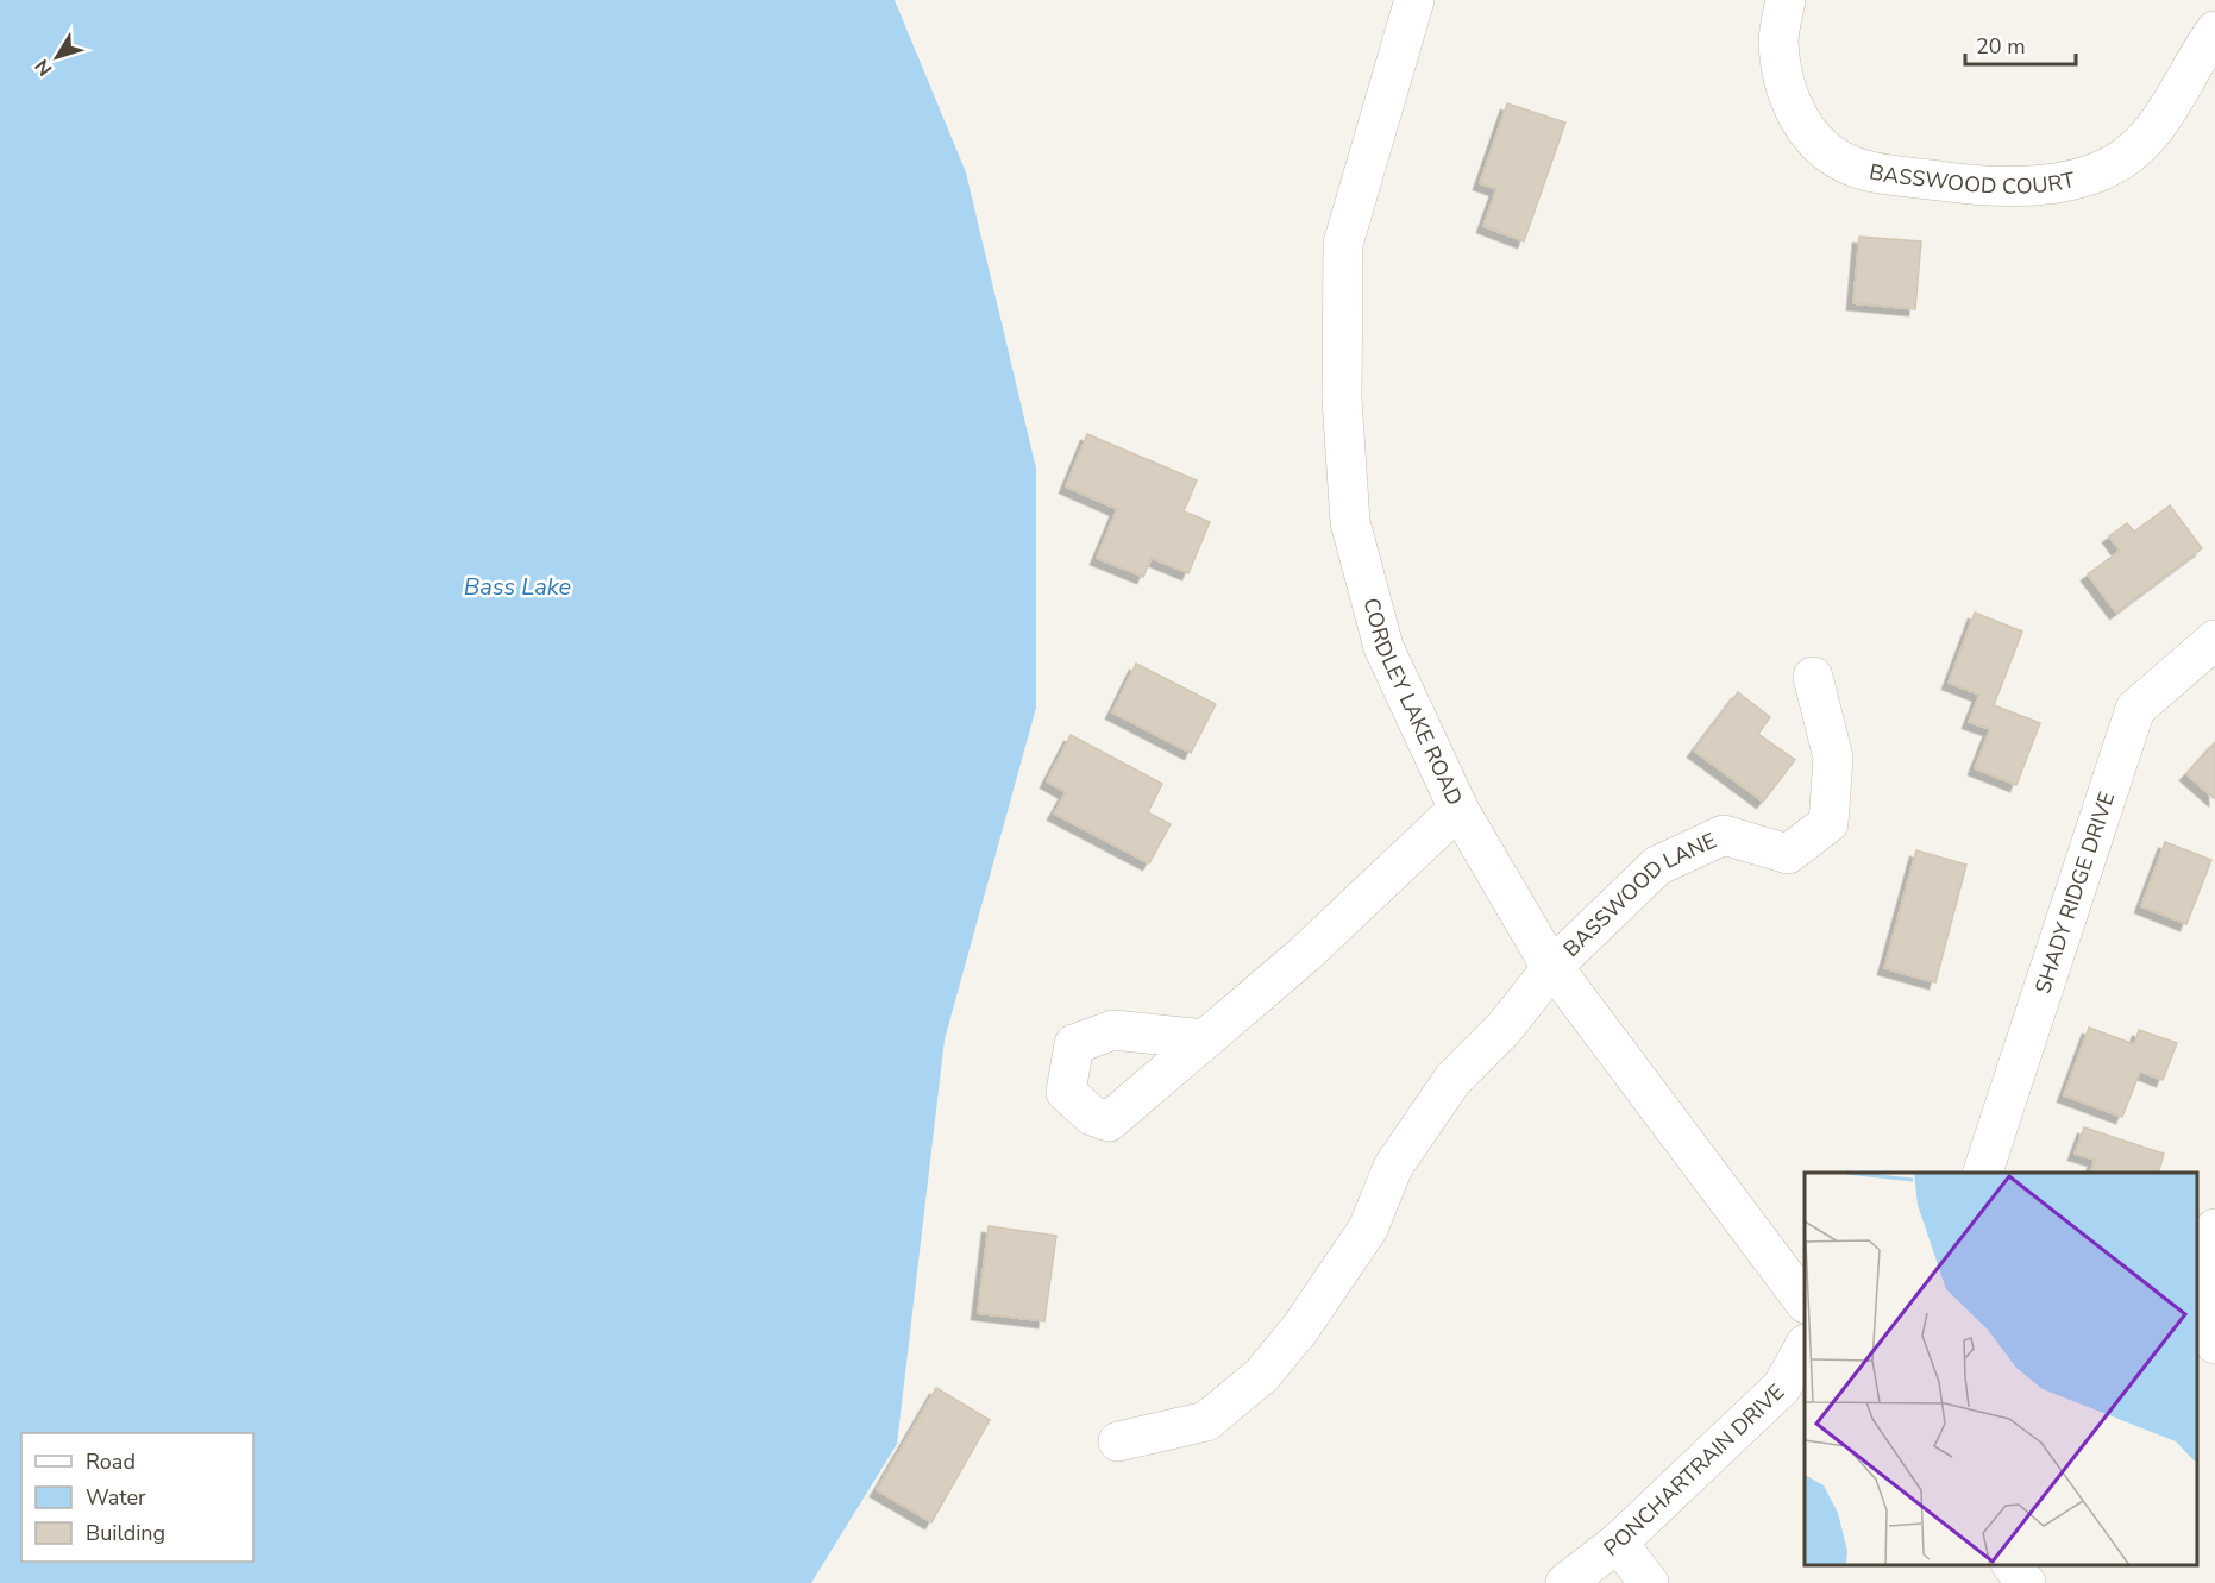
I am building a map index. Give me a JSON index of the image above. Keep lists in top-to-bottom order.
{
  "streets": {
    "street": [
      "BASSWOOD COURT",
      "CORDLEY LAKE ROAD",
      "SHADY RIDGE DRIVE",
      "BASSWOOD LANE",
      "PONCHARTRAIN DRIVE"
    ]
  },
  "crossings": [
    ["CORDLEY LAKE ROAD", "BASSWOOD LANE"]
  ],
  "water": ["Bass Lake"],
  "legend": ["Road", "Water", "Building"],
  "scale_bar": "20 m",
  "north": "bottom left"
}
